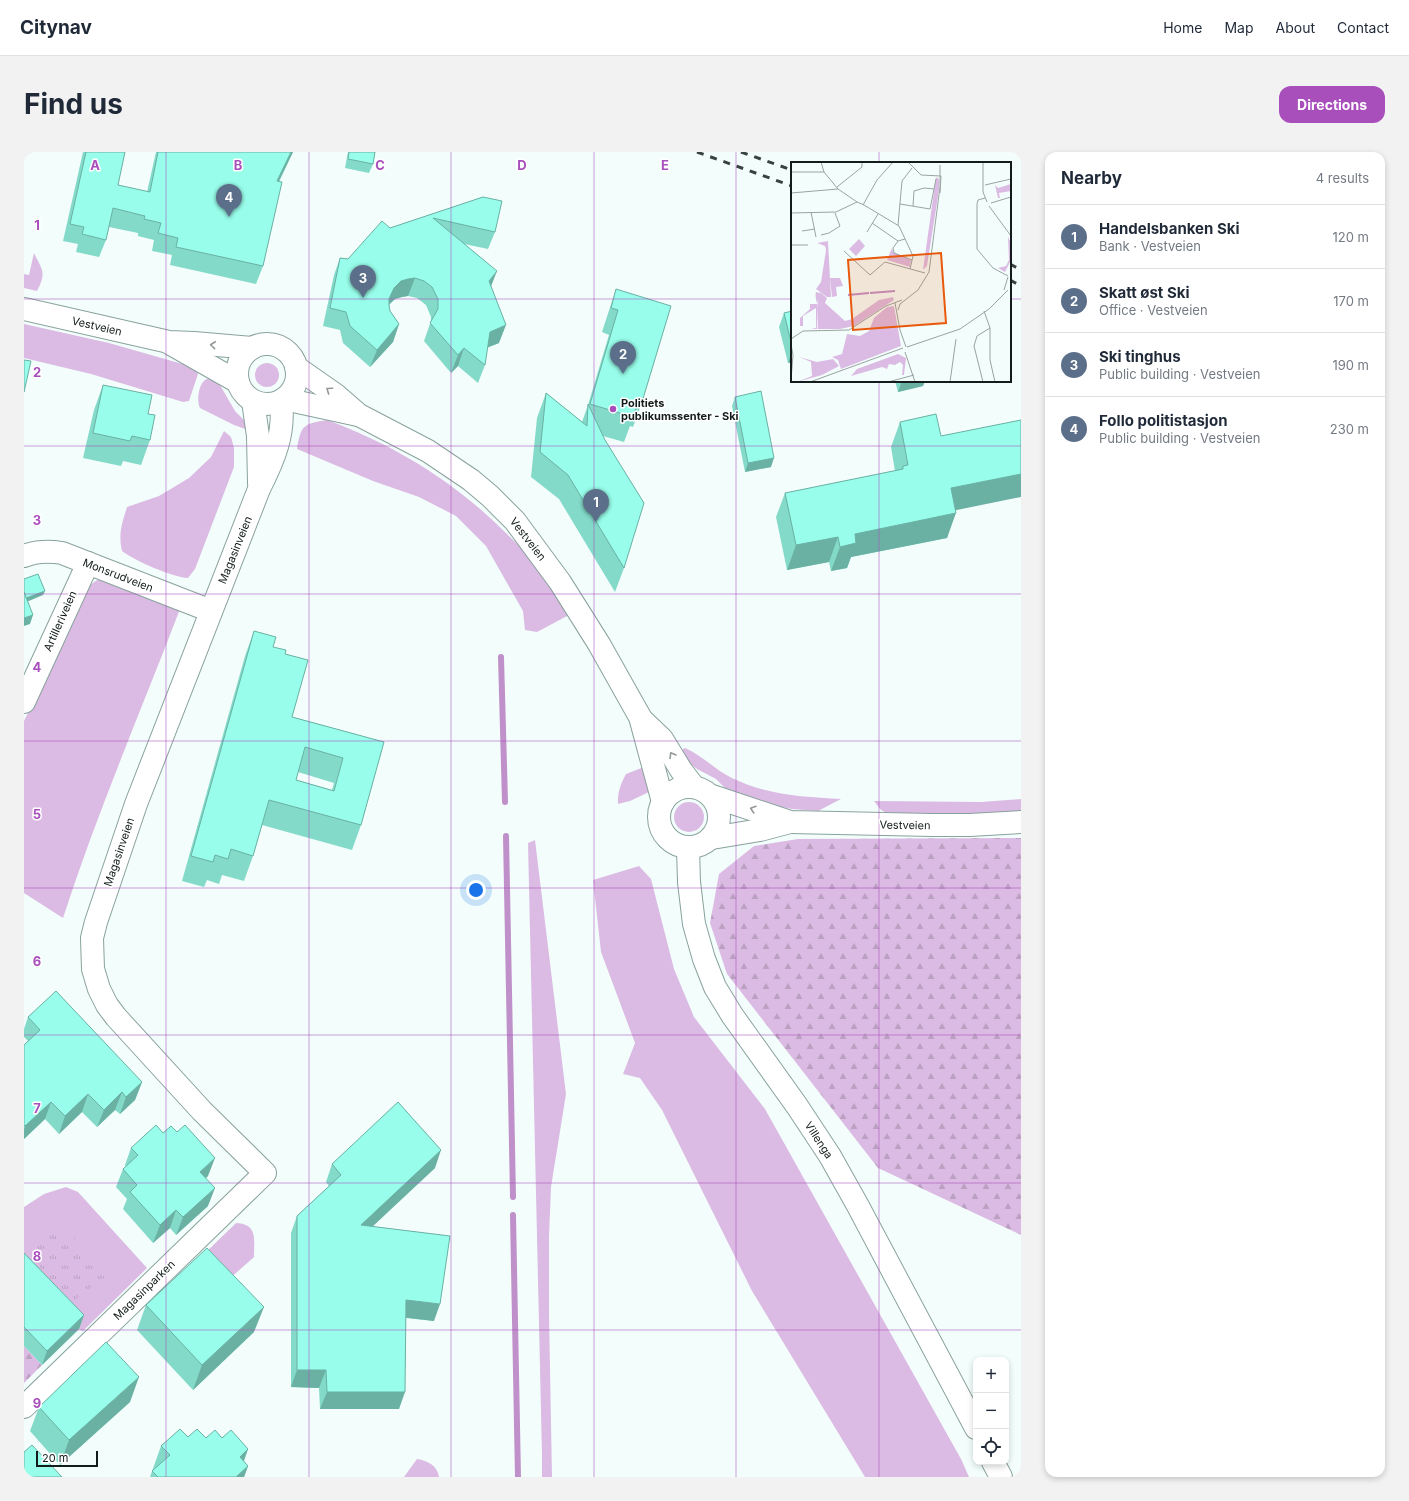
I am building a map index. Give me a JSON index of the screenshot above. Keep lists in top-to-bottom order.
{
  "streets": {
    "street": [
      "Vestveien",
      "Magasinveien",
      "Monsrudveien",
      "Artilleriveien",
      "Villenga",
      "Magasinparken"
    ]
  },
  "crossings": [
    ["Vestveien", "Magasinveien"],
    ["Vestveien", "Villenga"],
    ["Magasinveien", "Monsrudveien"],
    ["Magasinveien", "Magasinparken"],
    ["Monsrudveien", "Artilleriveien"]
  ],
  "places": ["Politiets publikumssenter - Ski"],
  "scale_bar": "20 m",
  "page": {
    "header": "Citynav",
    "nav": [
      "Home",
      "Map",
      "About",
      "Contact"
    ],
    "buttons": "Directions",
    "title": "Find us",
    "heading": ["Nearby", "4 results"],
    "pins": [
      "4",
      "3",
      "2",
      "1"
    ],
    "list": [
      {
        "mark": "1",
        "name": "Handelsbanken Ski",
        "note": "Bank · Vestveien",
        "value": "120 m"
      },
      {
        "mark": "2",
        "name": "Skatt øst Ski",
        "note": "Office · Vestveien",
        "value": "170 m"
      },
      {
        "mark": "3",
        "name": "Ski tinghus",
        "note": "Public building · Vestveien",
        "value": "190 m"
      },
      {
        "mark": "4",
        "name": "Follo politistasjon",
        "note": "Public building · Vestveien",
        "value": "230 m"
      }
    ],
    "map_buttons": ["+", "−"],
    "scale": "20 m"
  },
  "grid": {
    "columns": [
      "A",
      "B",
      "C",
      "D",
      "E"
    ],
    "rows": [
      "1",
      "2",
      "3",
      "4",
      "5",
      "6",
      "7",
      "8",
      "9"
    ]
  }
}
